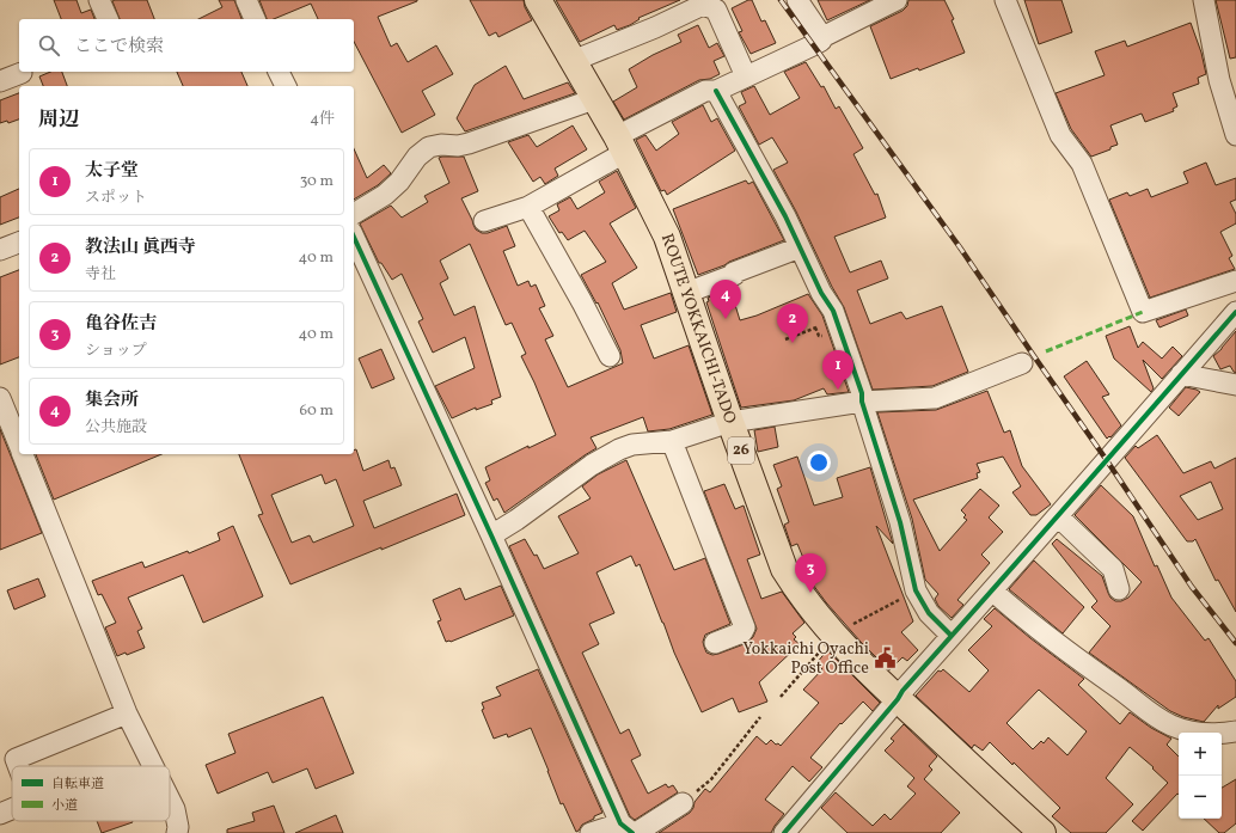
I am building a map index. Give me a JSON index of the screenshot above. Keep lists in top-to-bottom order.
{
  "streets": {
    "main road": ["ROUTE YOKKAICHI-TADO", "26"]
  },
  "places": {
    "public building": ["Yokkaichi Oyachi Post Office"]
  },
  "legend": ["自転車道", "小道"],
  "page": {
    "search": "ここで検索",
    "heading": ["周辺", "4件"],
    "list": [
      {
        "mark": "1",
        "name": "太子堂",
        "note": "スポット",
        "value": "30 m"
      },
      {
        "mark": "2",
        "name": "教法山 眞西寺",
        "note": "寺社",
        "value": "40 m"
      },
      {
        "mark": "3",
        "name": "亀谷佐吉",
        "note": "ショップ",
        "value": "40 m"
      },
      {
        "mark": "4",
        "name": "集会所",
        "note": "公共施設",
        "value": "60 m"
      }
    ],
    "pins": [
      "4",
      "2",
      "1",
      "3"
    ],
    "map_buttons": ["+", "−"]
  }
}
